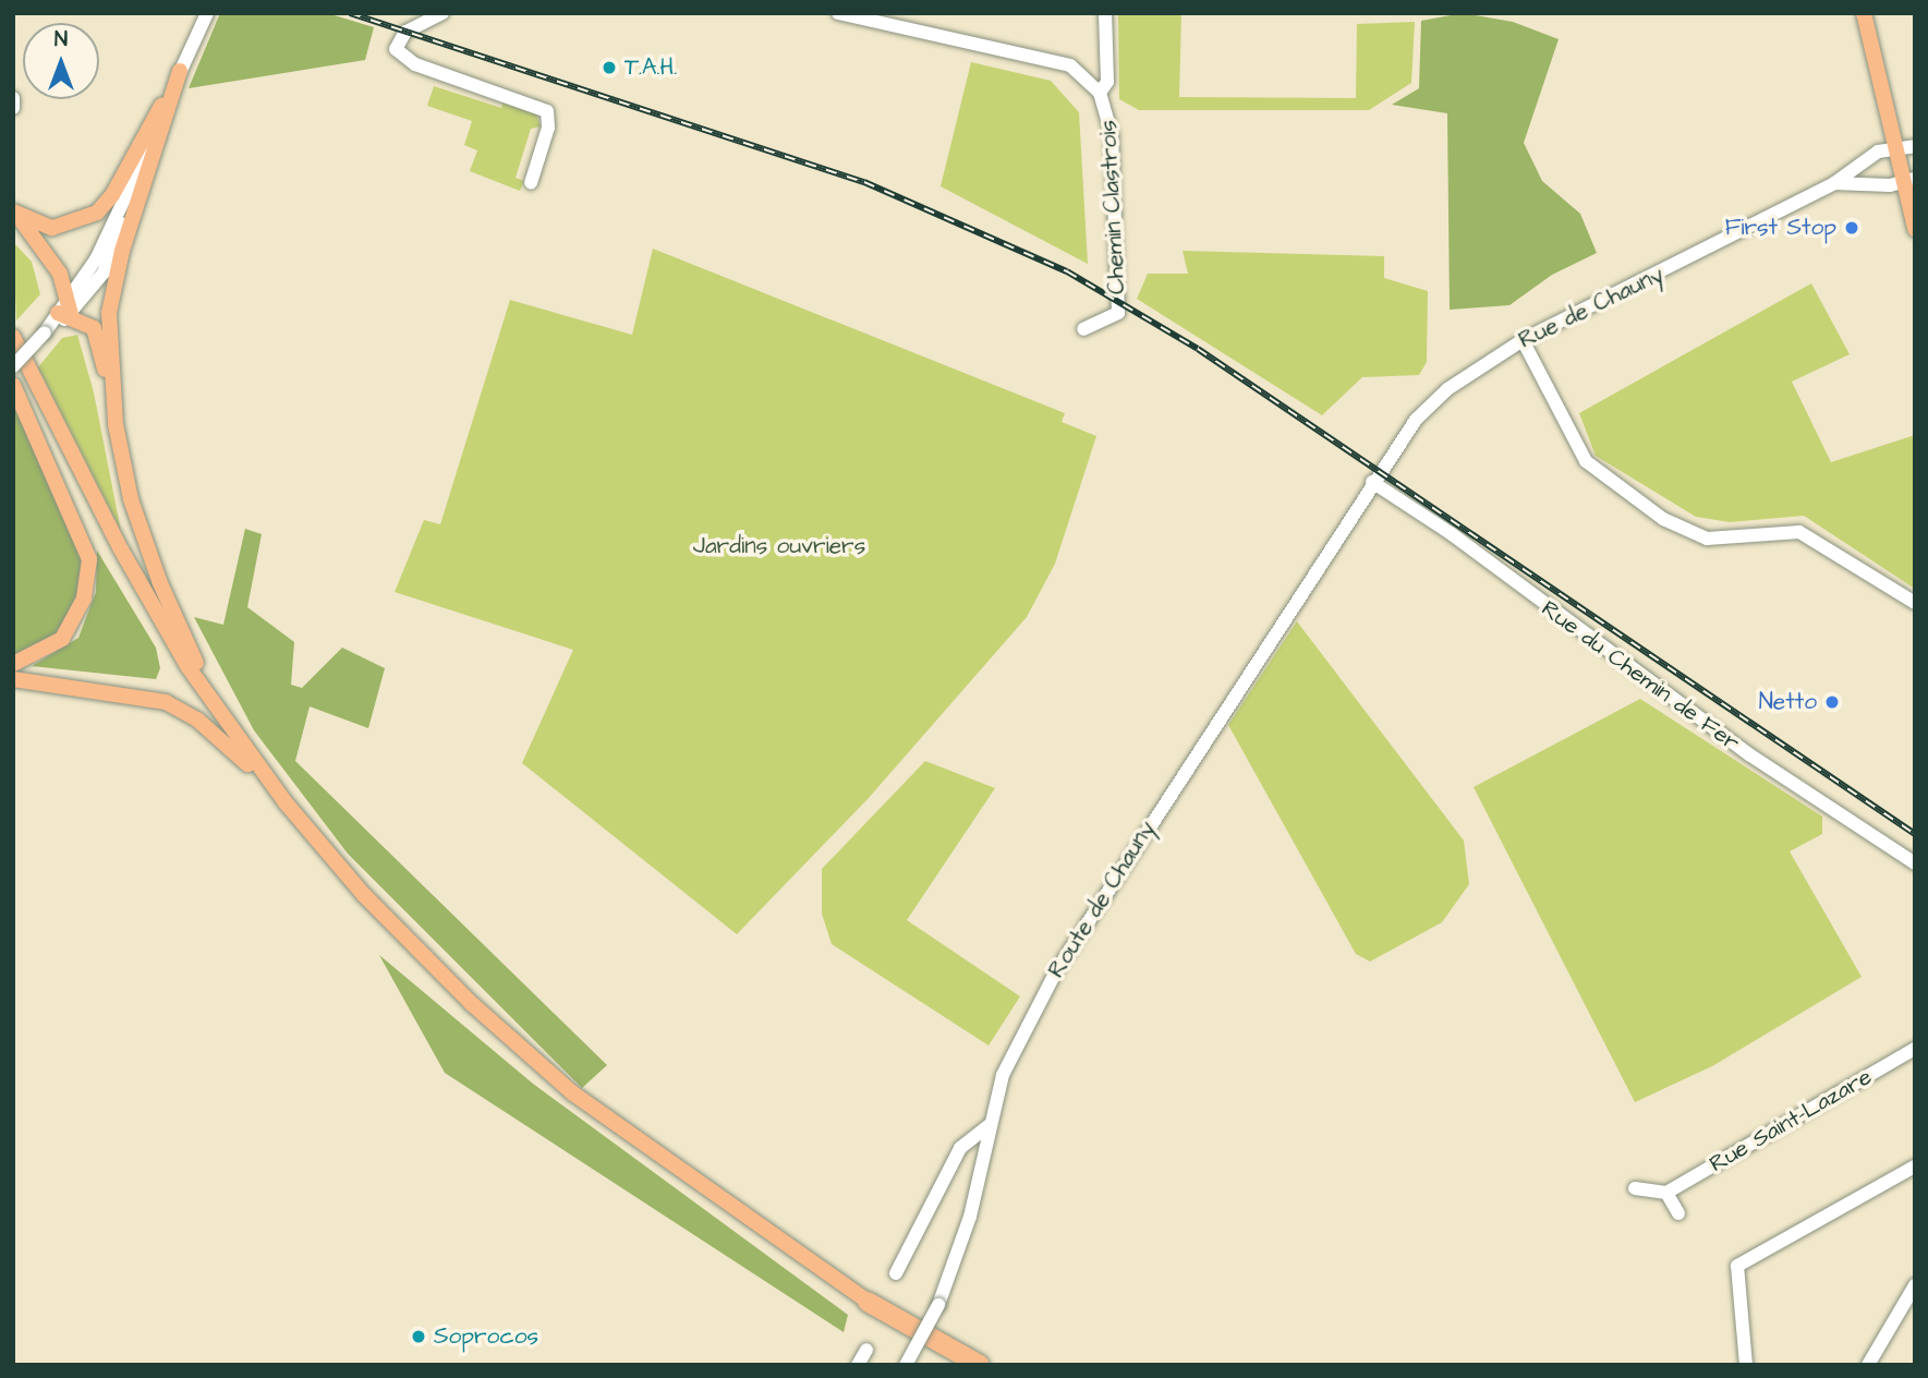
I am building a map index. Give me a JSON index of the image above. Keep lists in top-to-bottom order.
{
  "streets": {
    "street": [
      "Chemin Clastrois",
      "Rue de Chauny",
      "Rue du Chemin de Fer",
      "Route de Chauny",
      "Rue Saint-Lazare"
    ]
  },
  "crossings": [
    ["Rue de Chauny", "Rue du Chemin de Fer"],
    ["Rue de Chauny", "Route de Chauny"],
    ["Rue du Chemin de Fer", "Route de Chauny"]
  ],
  "parks": ["Jardins ouvriers"],
  "places": [
    "T.A.H.",
    "First Stop",
    "Netto",
    "Soprocos"
  ],
  "north": "top"
}
